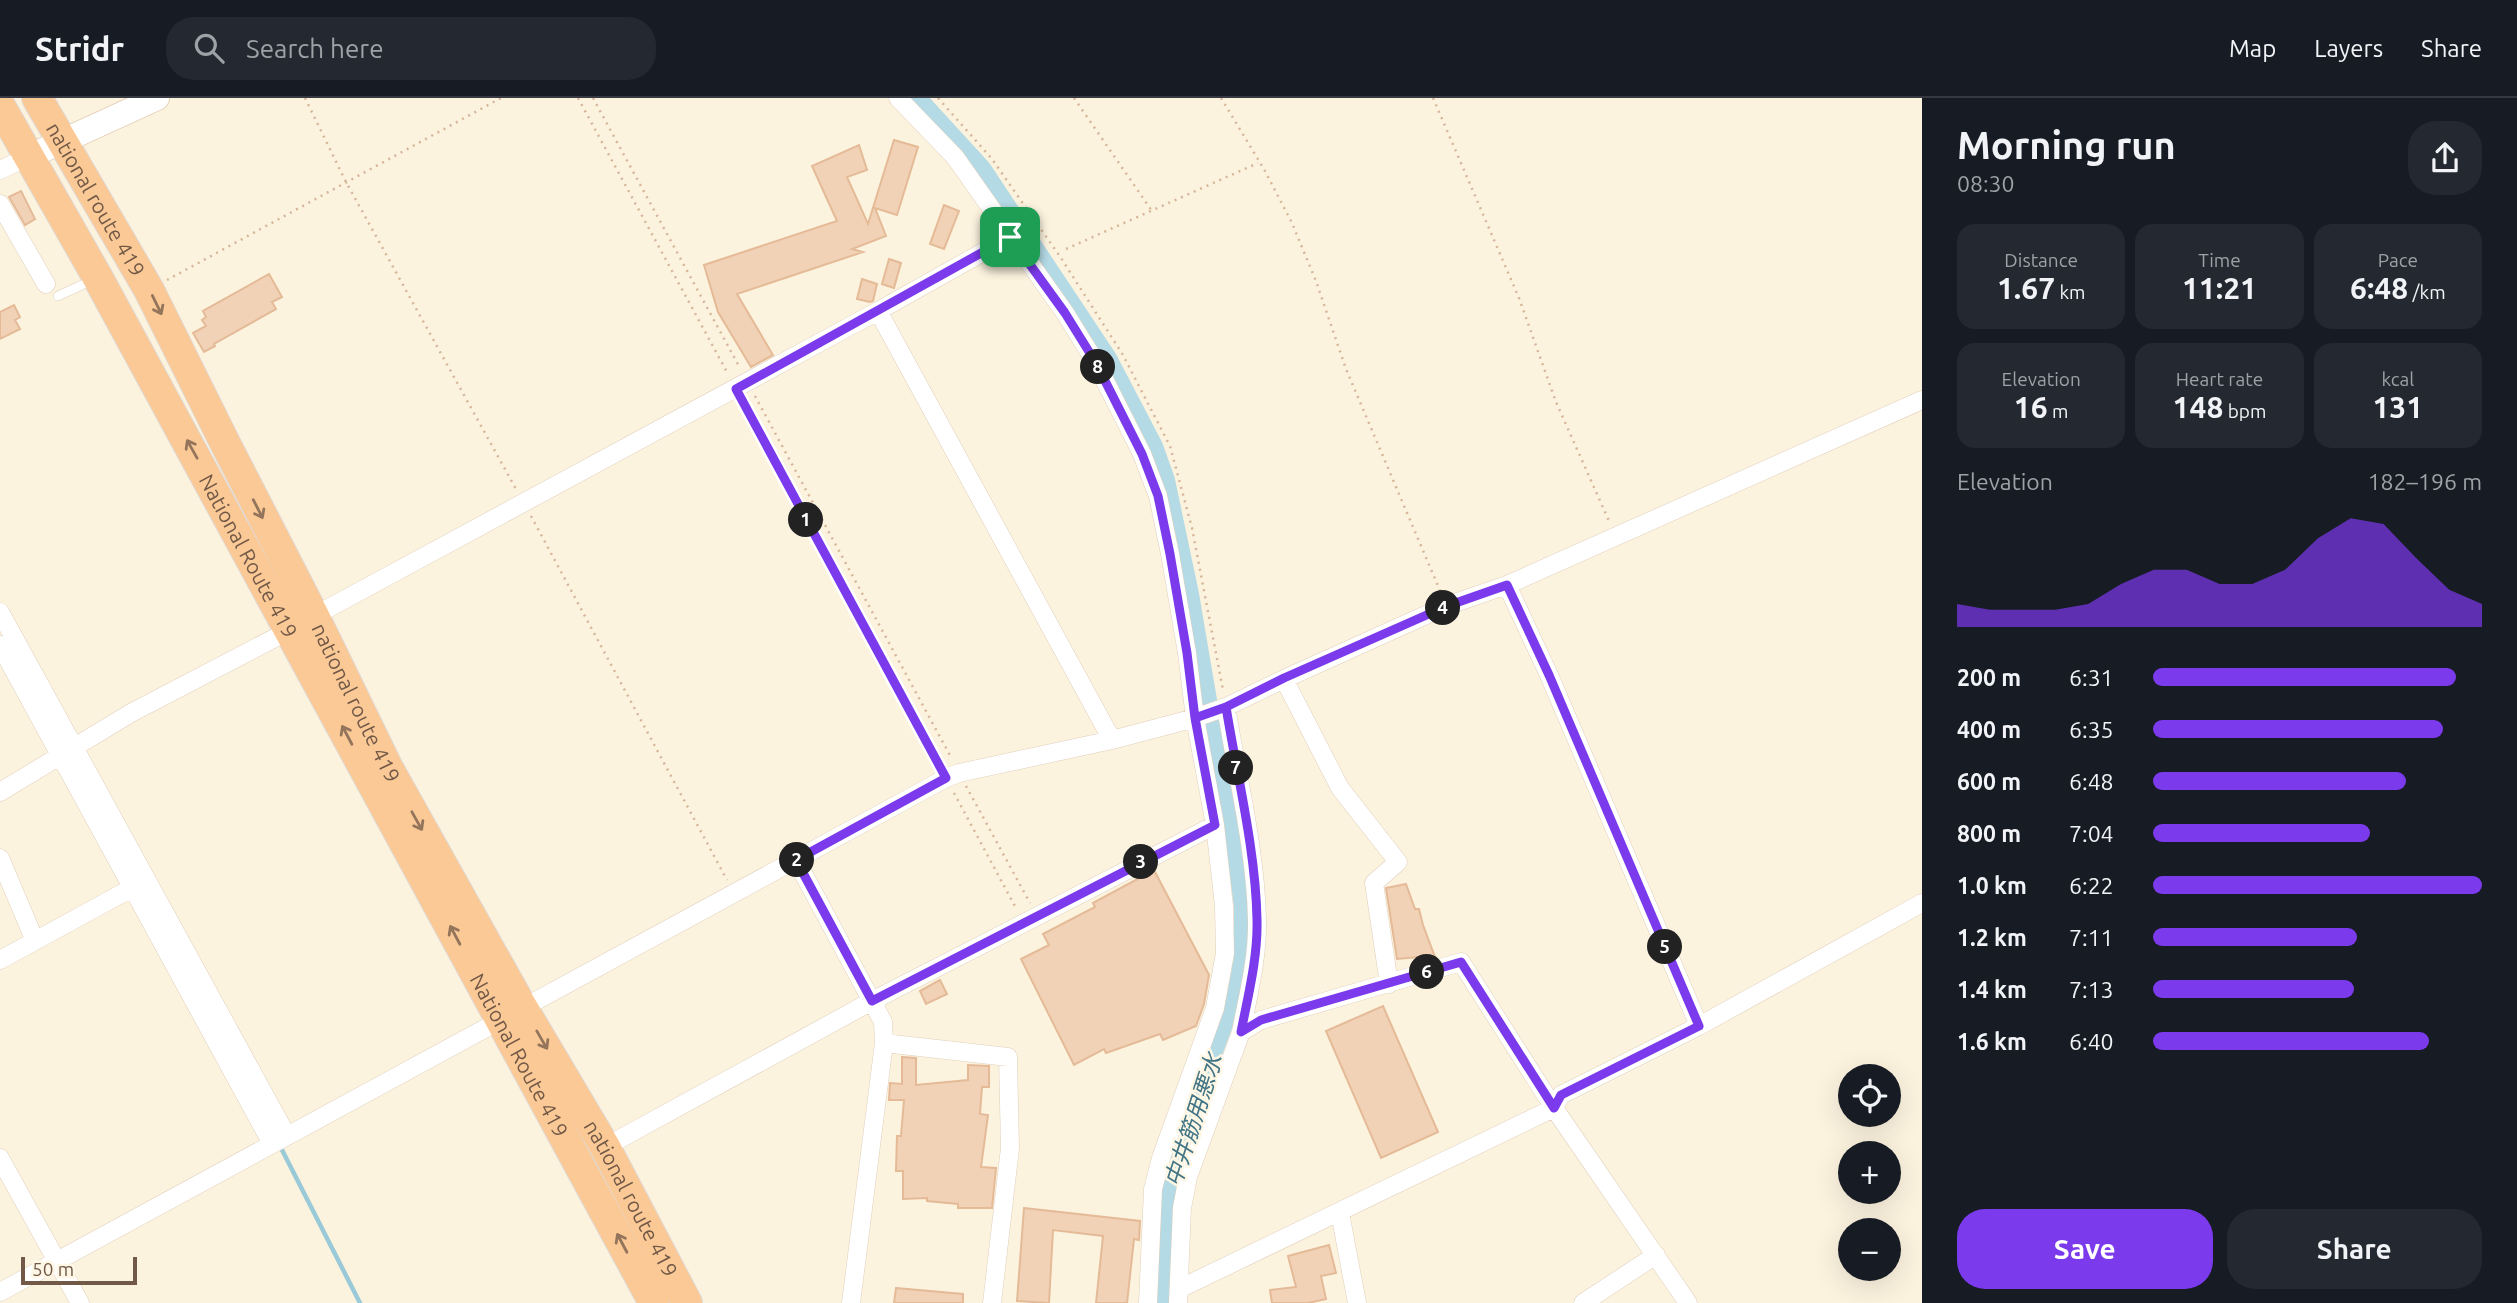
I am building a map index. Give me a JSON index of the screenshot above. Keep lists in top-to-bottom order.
{
  "streets": {
    "highway": ["national route 419", "National Route 419"]
  },
  "crossings": [
    ["national route 419", "National Route 419"]
  ],
  "one_way": ["national route 419", "National Route 419"],
  "water": ["中井筋用悪水"],
  "scale_bar": "50 m",
  "page": {
    "header": "Stridr",
    "search": "Search here",
    "nav": ["Map", "Layers", "Share"],
    "heading": ["Morning run", "08:30"],
    "stats": [
      ["Distance", "1.67 km"],
      ["Time", "11:21"],
      ["Pace", "6:48 /km"],
      ["Elevation", "16 m"],
      ["Heart rate", "148 bpm"],
      ["kcal", "131"]
    ],
    "pins": [
      "8",
      "1",
      "4",
      "7",
      "2",
      "3",
      "5",
      "6"
    ],
    "chart": ["Elevation", "182–196 m"],
    "list": [
      {
        "name": "200 m",
        "note": "6:31"
      },
      {
        "name": "400 m",
        "note": "6:35"
      },
      {
        "name": "600 m",
        "note": "6:48"
      },
      {
        "name": "800 m",
        "note": "7:04"
      },
      {
        "name": "1.0 km",
        "note": "6:22"
      },
      {
        "name": "1.2 km",
        "note": "7:11"
      },
      {
        "name": "1.4 km",
        "note": "7:13"
      },
      {
        "name": "1.6 km",
        "note": "6:40"
      }
    ],
    "map_buttons": ["+", "−"],
    "buttons": ["Save", "Share"],
    "scale": "50 m"
  }
}
